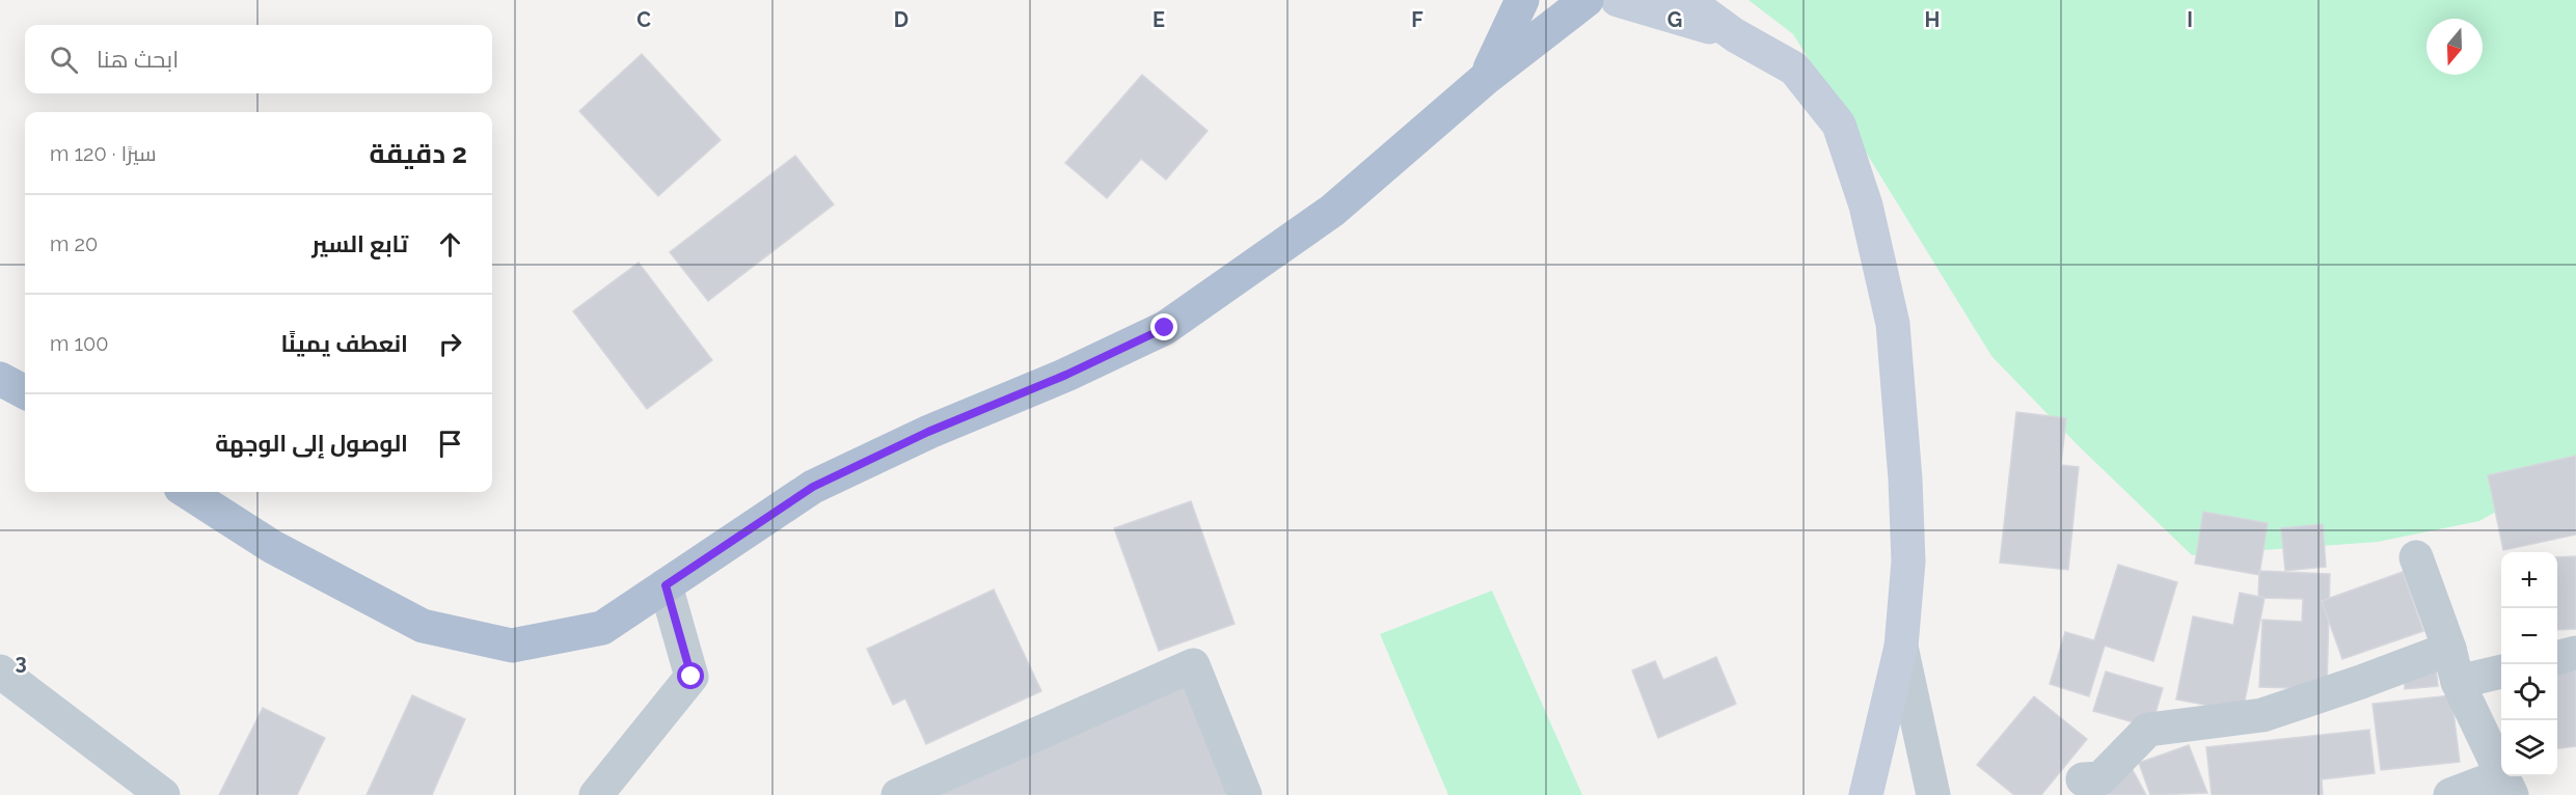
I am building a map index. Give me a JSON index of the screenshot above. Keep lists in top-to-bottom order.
{
  "north": "bottom",
  "page": {
    "search": "ابحث هنا",
    "heading": ["2 دقيقة", "سيرًا · 120 m"],
    "list": [
      ["تابع السير", "20 m"],
      ["انعطف يمينًا", "100 m"],
      "الوصول إلى الوجهة"
    ],
    "map_buttons": ["+", "−"]
  },
  "grid": {
    "columns": [
      "C",
      "D",
      "E",
      "F",
      "G",
      "H",
      "I"
    ],
    "rows": ["3"]
  }
}
